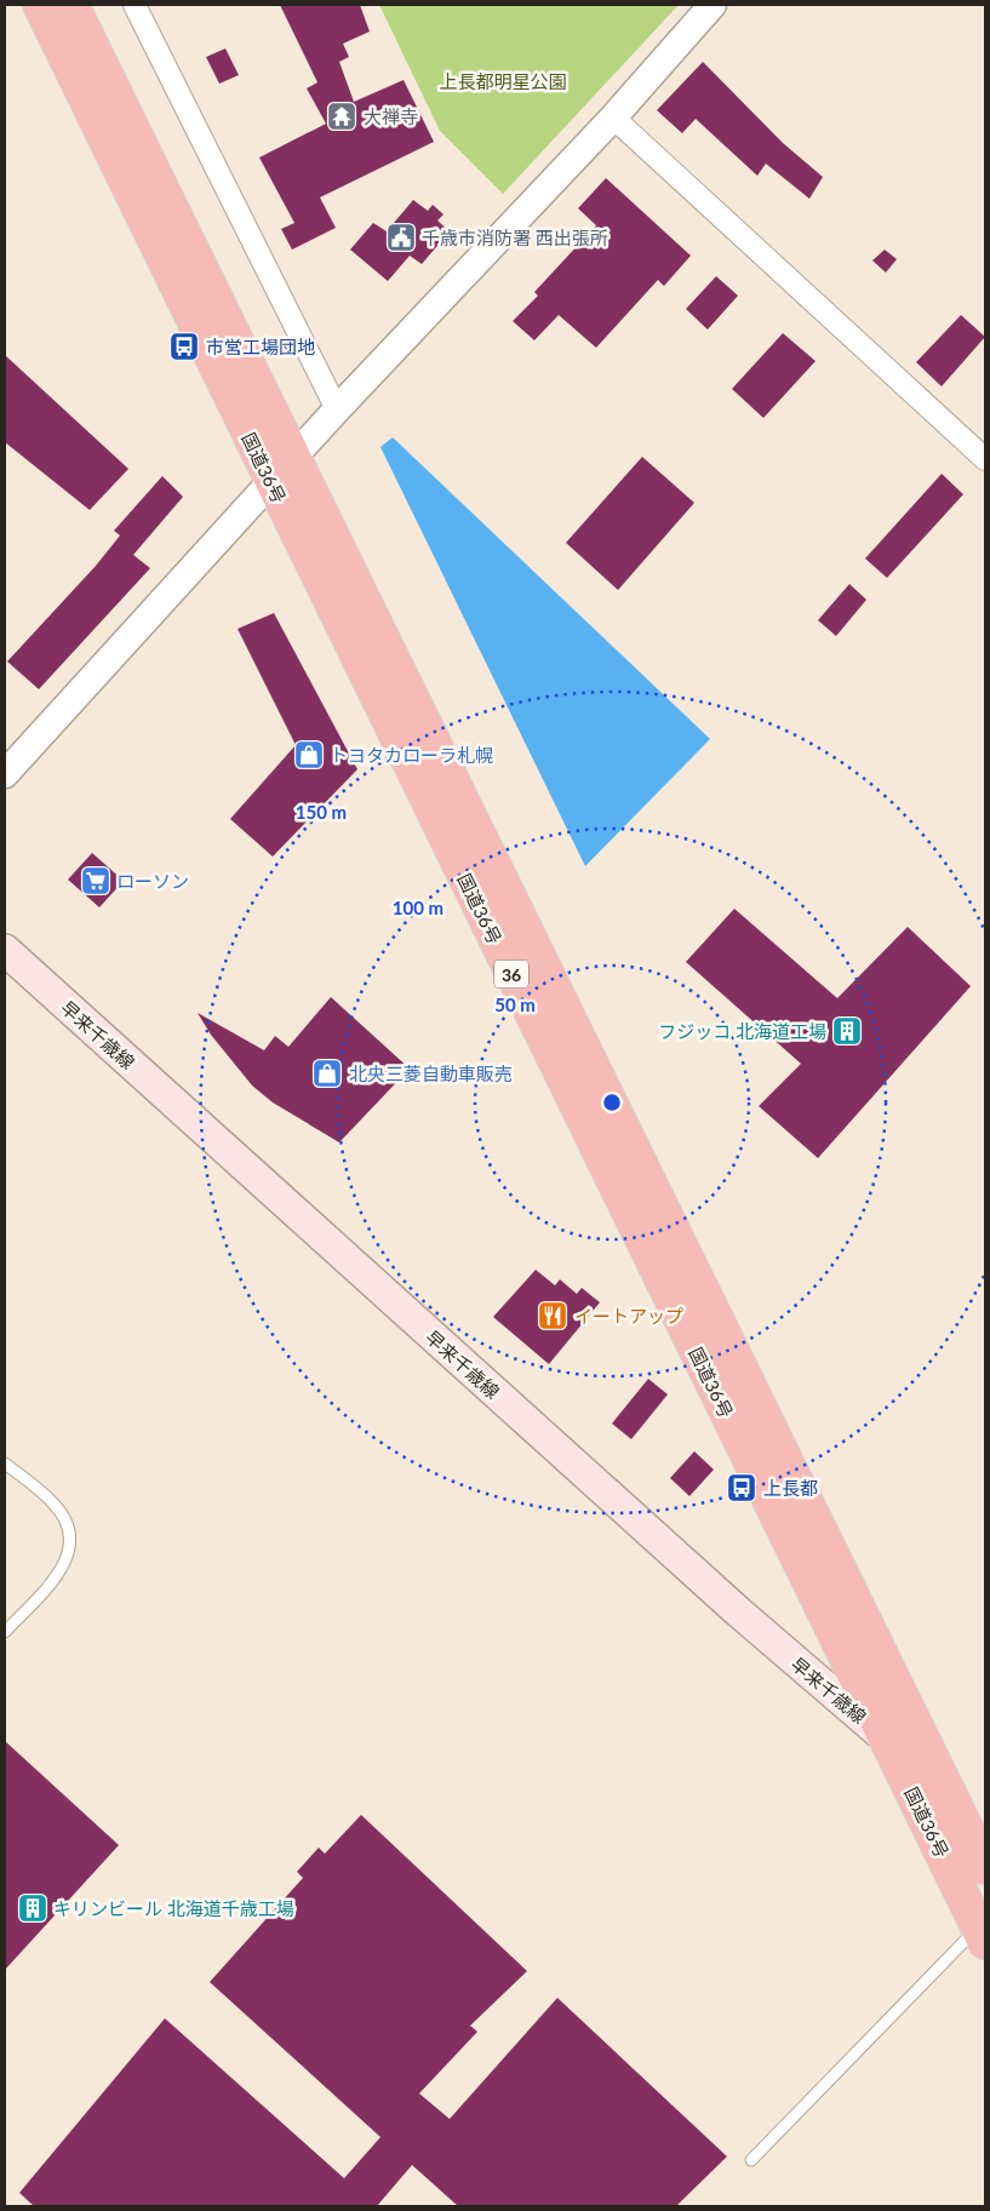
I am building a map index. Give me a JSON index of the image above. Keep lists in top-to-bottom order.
{
  "streets": {
    "highway": ["国道36号", "36"],
    "main road": ["早来千歳線"]
  },
  "crossings": [
    ["国道36号", "早来千歳線"]
  ],
  "parks": ["上長都明星公園"],
  "places": {
    "temple": ["大禅寺"],
    "public building": ["千歳市消防署 西出張所"],
    "bus stop": ["市営工場団地", "上長都"],
    "shop": ["トヨタカローラ札幌", "北央三菱自動車販売"],
    "supermarket": ["ローソン"],
    "building": ["フジッコ 北海道工場", "キリンビール 北海道千歳工場"],
    "restaurant": ["イートアップ"]
  },
  "rings": ["150 m", "100 m", "50 m"]
}
